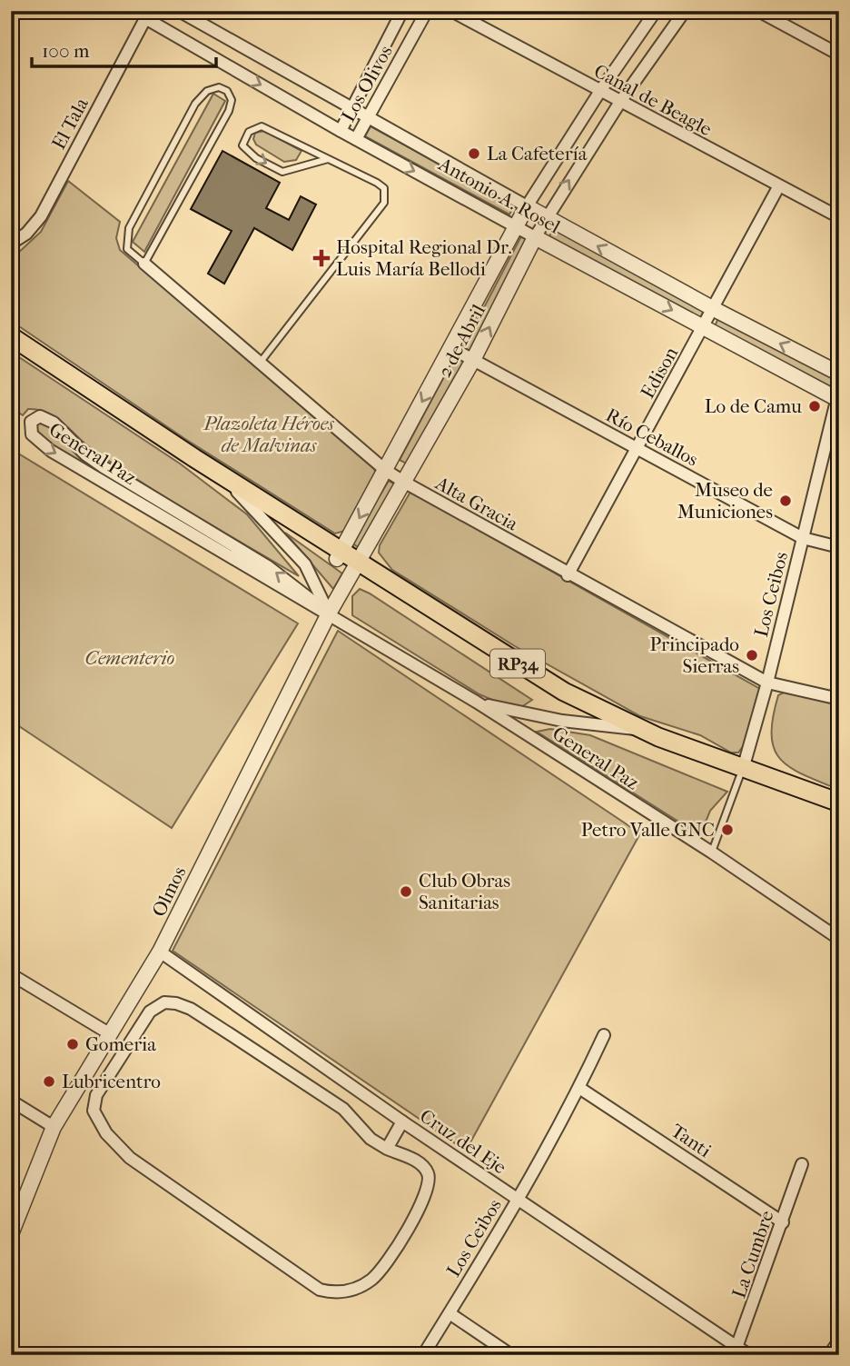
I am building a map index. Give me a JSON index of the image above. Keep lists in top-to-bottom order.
{
  "streets": {
    "main road": ["RP34"],
    "street": [
      "Los Olivos",
      "Canal de Beagle",
      "El Tala",
      "Antonio A. Rosel",
      "2 de Abril",
      "Edison",
      "Río Ceballos",
      "General Paz",
      "Alta Gracia",
      "Los Ceibos",
      "Olmos",
      "Tanti",
      "Cruz del Eje",
      "La Cumbre"
    ]
  },
  "crossings": [
    ["Los Olivos", "Antonio A. Rosel"],
    ["Canal de Beagle", "2 de Abril"],
    ["Canal de Beagle", "Edison"],
    ["El Tala", "Antonio A. Rosel"],
    ["Antonio A. Rosel", "2 de Abril"],
    ["Antonio A. Rosel", "Edison"],
    ["Antonio A. Rosel", "Los Ceibos"],
    ["2 de Abril", "Río Ceballos"],
    ["2 de Abril", "Alta Gracia"],
    ["2 de Abril", "RP34"],
    ["2 de Abril", "Olmos"],
    ["Edison", "Río Ceballos"],
    ["Edison", "Alta Gracia"],
    ["Río Ceballos", "Los Ceibos"],
    ["General Paz", "Olmos"],
    ["Alta Gracia", "Los Ceibos"],
    ["Los Ceibos", "RP34"],
    ["Los Ceibos", "Tanti"],
    ["Los Ceibos", "Cruz del Eje"],
    ["RP34", "Olmos"],
    ["Olmos", "Cruz del Eje"],
    ["Tanti", "La Cumbre"],
    ["Cruz del Eje", "La Cumbre"]
  ],
  "parks": ["Plazoleta Héroes de Malvinas", "Cementerio"],
  "places": {
    "other": [
      "La Cafetería",
      "Lo de Camu",
      "Museo de Municiones",
      "Principado Sierras",
      "Petro Valle GNC",
      "Club Obras Sanitarias",
      "Gomeria",
      "Lubricentro"
    ],
    "health": ["Hospital Regional Dr. Luis María Bellodi"]
  },
  "scale_bar": "100 m"
}
